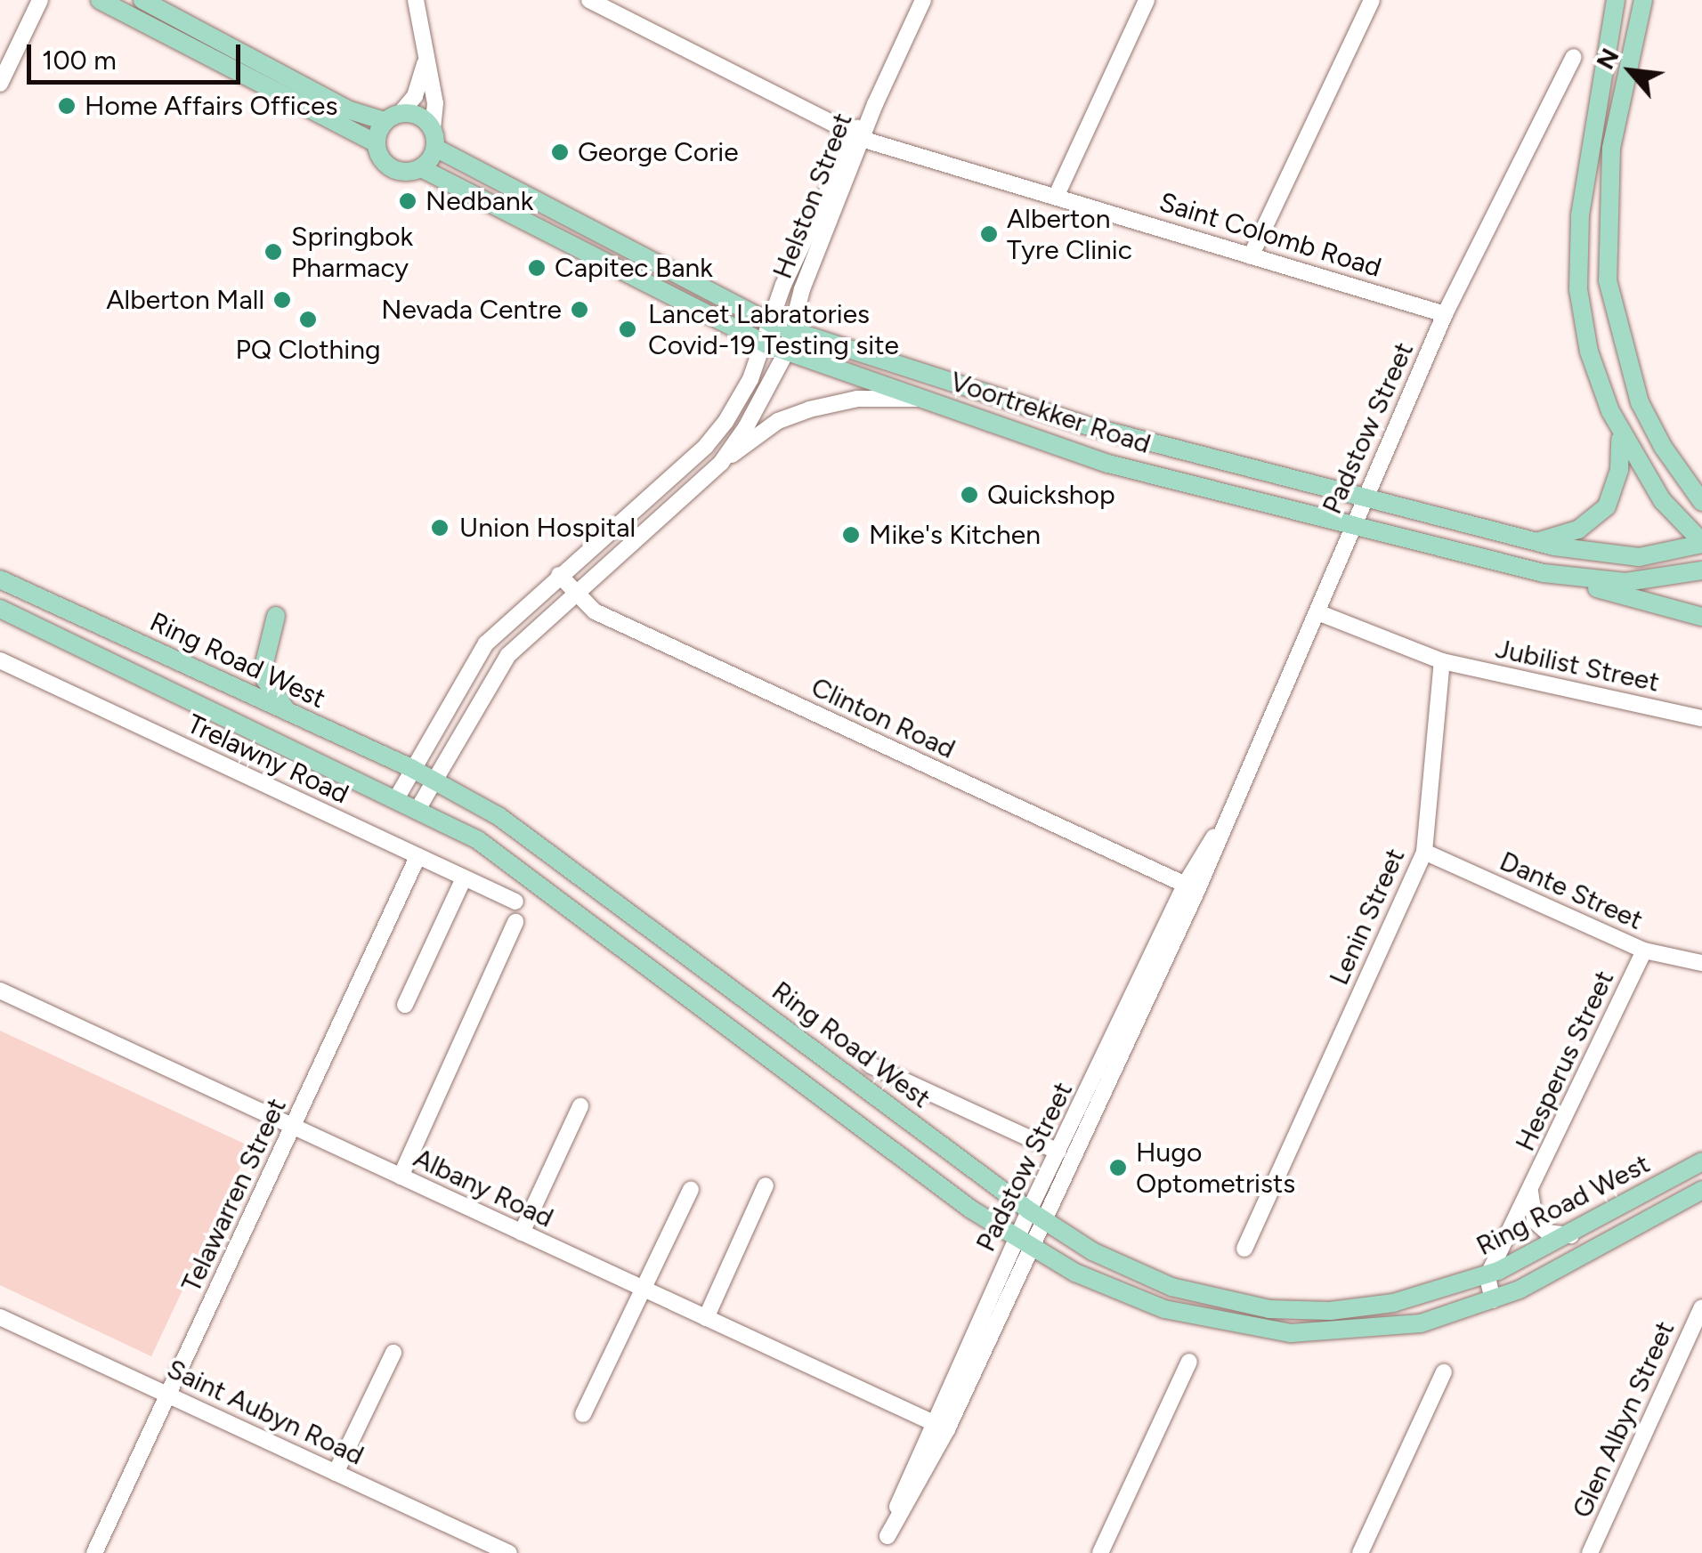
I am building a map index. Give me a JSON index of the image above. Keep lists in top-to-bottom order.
{
  "streets": {
    "main road": ["Voortrekker Road", "Ring Road West"],
    "street": [
      "Helston Street",
      "Saint Colomb Road",
      "Padstow Street",
      "Jubilist Street",
      "Clinton Road",
      "Trelawny Road",
      "Dante Street",
      "Lenin Street",
      "Hesperus Street",
      "Albany Road",
      "Telawarren Street",
      "Saint Aubyn Road",
      "Glen Albyn Street"
    ]
  },
  "crossings": [
    ["Helston Street", "Saint Colomb Road"],
    ["Helston Street", "Voortrekker Road"],
    ["Helston Street", "Ring Road West"],
    ["Helston Street", "Clinton Road"],
    ["Saint Colomb Road", "Padstow Street"],
    ["Voortrekker Road", "Padstow Street"],
    ["Padstow Street", "Ring Road West"],
    ["Padstow Street", "Clinton Road"],
    ["Padstow Street", "Albany Road"],
    ["Ring Road West", "Hesperus Street"],
    ["Jubilist Street", "Lenin Street"],
    ["Trelawny Road", "Telawarren Street"],
    ["Dante Street", "Lenin Street"],
    ["Dante Street", "Hesperus Street"],
    ["Albany Road", "Telawarren Street"],
    ["Telawarren Street", "Saint Aubyn Road"]
  ],
  "places": [
    "Home Affairs Offices",
    "George Corie",
    "Nedbank",
    "Alberton Tyre Clinic",
    "Springbok Pharmacy",
    "Capitec Bank",
    "Alberton Mall",
    "Nevada Centre",
    "PQ Clothing",
    "Lancet Labratories Covid-19 Testing site",
    "Quickshop",
    "Union Hospital",
    "Mike's Kitchen",
    "Hugo Optometrists"
  ],
  "scale_bar": "100 m",
  "north": "top left"
}
